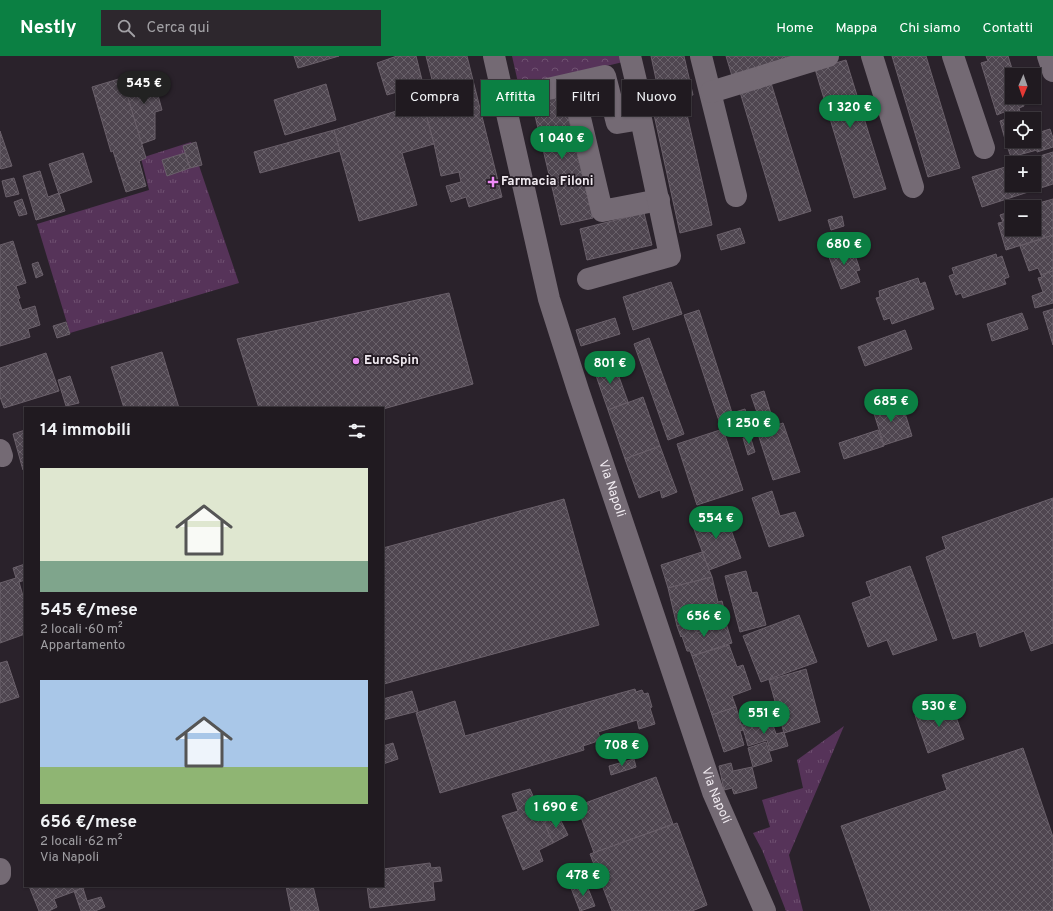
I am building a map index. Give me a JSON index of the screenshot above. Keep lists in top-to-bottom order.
{
  "streets": {
    "street": ["Via Napoli"]
  },
  "places": {
    "health": ["Farmacia Filoni"],
    "other": ["EuroSpin"]
  },
  "north": "bottom",
  "page": {
    "header": "Nestly",
    "search": "Cerca qui",
    "nav": [
      "Home",
      "Mappa",
      "Chi siamo",
      "Contatti"
    ],
    "map_buttons": ["+", "−"],
    "price": [
      "545 €",
      "1 320 €",
      "1 040 €",
      "680 €",
      "801 €",
      "685 €",
      "1 250 €",
      "554 €",
      "656 €",
      "530 €",
      "551 €",
      "708 €",
      "1 690 €",
      "478 €"
    ],
    "chip": [
      "Compra",
      "Affitta",
      "Filtri",
      "Nuovo"
    ],
    "heading": "14 immobili",
    "list": [
      {
        "name": "545 €/mese",
        "note": "2 locali · 60 m² · Appartamento"
      },
      {
        "name": "656 €/mese",
        "note": "2 locali · 62 m² · Via Napoli"
      }
    ]
  }
}
